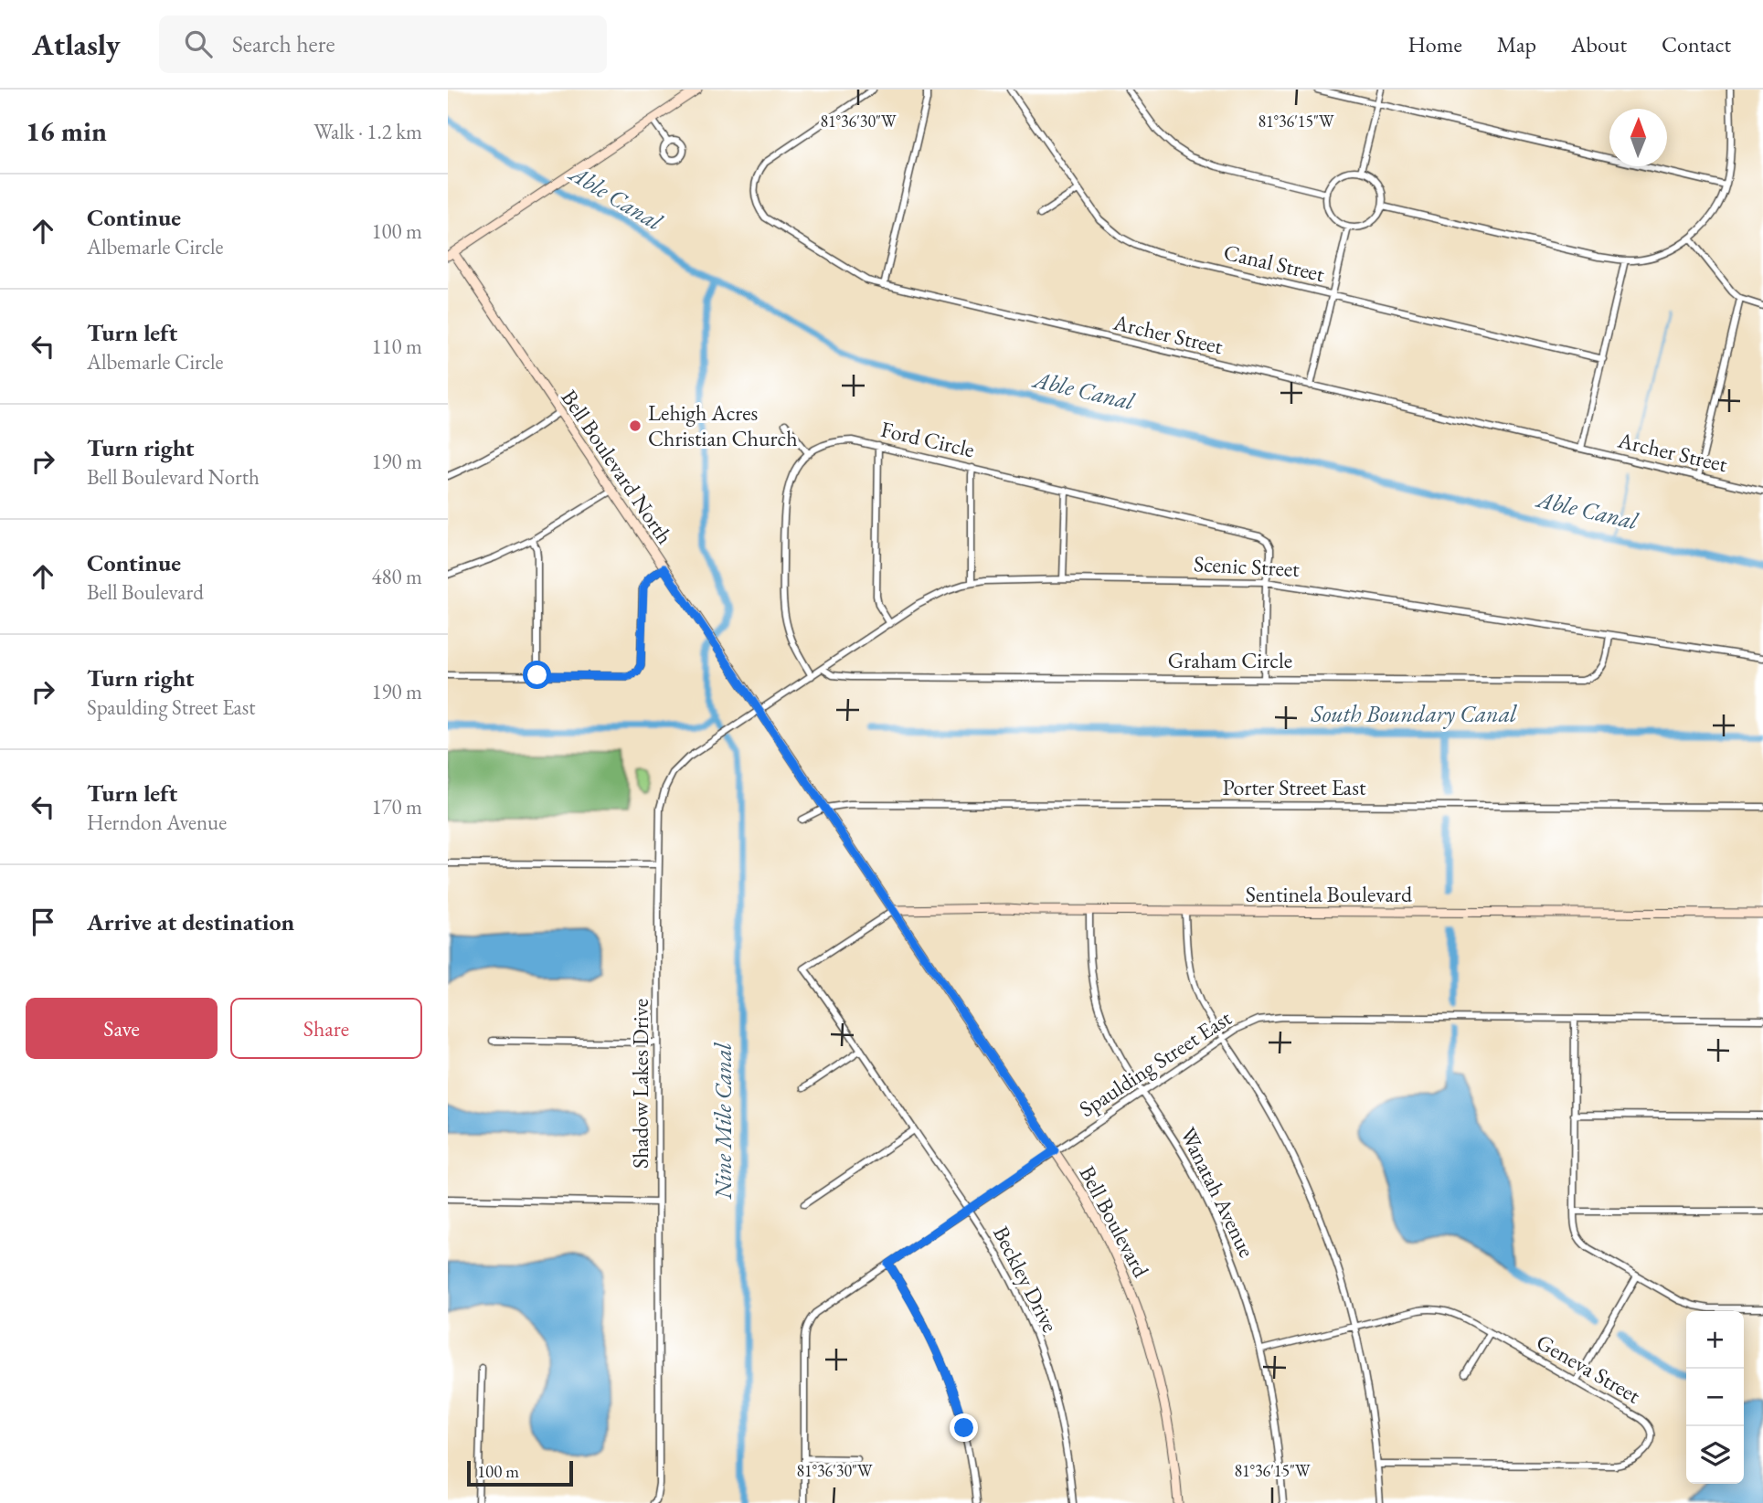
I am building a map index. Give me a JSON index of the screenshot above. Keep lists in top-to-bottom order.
{
  "streets": {
    "street": [
      "Canal Street",
      "Archer Street",
      "Ford Circle",
      "Bell Boulevard North",
      "Scenic Street",
      "Graham Circle",
      "Porter Street East",
      "Sentinela Boulevard",
      "Spaulding Street East",
      "Shadow Lakes Drive",
      "Wanatah Avenue",
      "Bell Boulevard",
      "Beckley Drive",
      "Geneva Street"
    ]
  },
  "crossings": [
    ["Ford Circle", "Scenic Street"],
    ["Bell Boulevard North", "Scenic Street"],
    ["Bell Boulevard North", "Shadow Lakes Drive"],
    ["Bell Boulevard North", "Bell Boulevard"],
    ["Scenic Street", "Graham Circle"],
    ["Scenic Street", "Shadow Lakes Drive"],
    ["Porter Street East", "Bell Boulevard"],
    ["Sentinela Boulevard", "Wanatah Avenue"],
    ["Sentinela Boulevard", "Bell Boulevard"],
    ["Sentinela Boulevard", "Beckley Drive"],
    ["Spaulding Street East", "Wanatah Avenue"],
    ["Spaulding Street East", "Bell Boulevard"],
    ["Spaulding Street East", "Beckley Drive"],
    ["Wanatah Avenue", "Geneva Street"],
    ["Bell Boulevard", "Beckley Drive"]
  ],
  "water": ["Able Canal", "South Boundary Canal", "Nine Mile Canal"],
  "places": ["Lehigh Acres Christian Church"],
  "scale_bar": "100 m",
  "north": "top",
  "page": {
    "header": "Atlasly",
    "search": "Search here",
    "nav": [
      "Home",
      "Map",
      "About",
      "Contact"
    ],
    "heading": ["16 min", "Walk · 1.2 km"],
    "list": [
      ["Continue", "Albemarle Circle", "100 m"],
      ["Turn left", "Albemarle Circle", "110 m"],
      ["Turn right", "Bell Boulevard North", "190 m"],
      ["Continue", "Bell Boulevard", "480 m"],
      ["Turn right", "Spaulding Street East", "190 m"],
      ["Turn left", "Herndon Avenue", "170 m"],
      "Arrive at destination"
    ],
    "buttons": ["Save", "Share"],
    "map_buttons": ["+", "−"],
    "scale": "100 m"
  },
  "coordinates": ["81°36'30\"W", "81°36'15\"W"]
}
